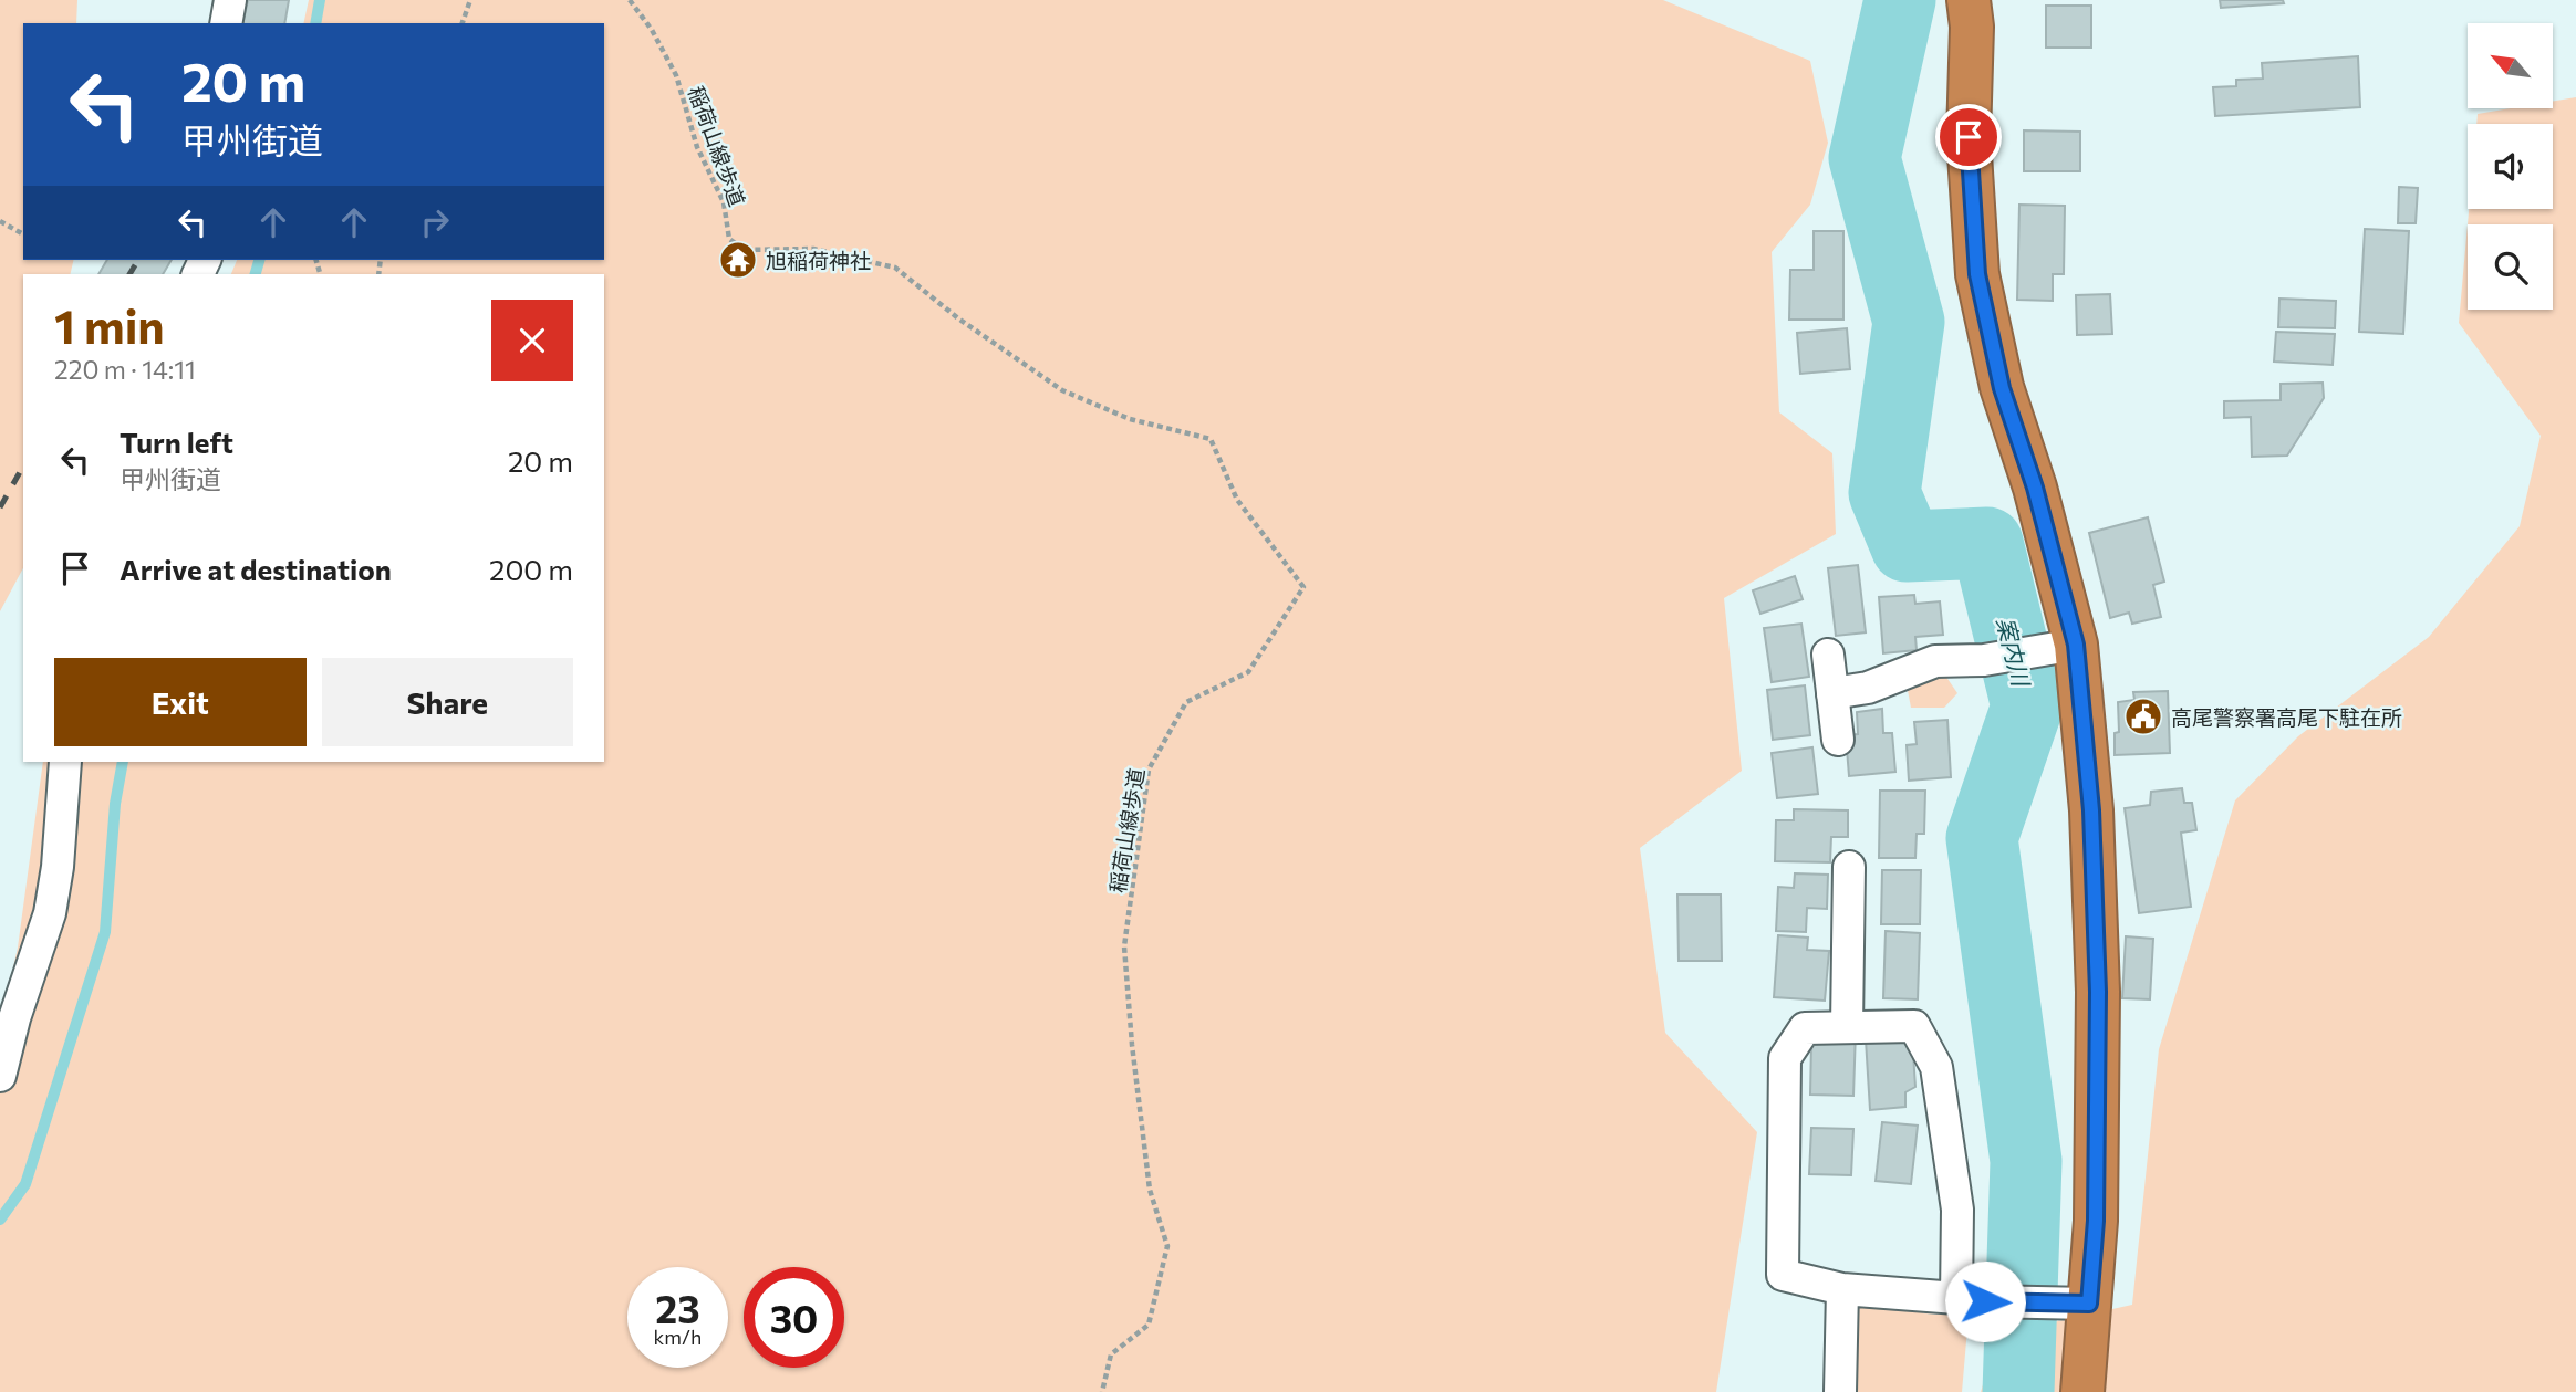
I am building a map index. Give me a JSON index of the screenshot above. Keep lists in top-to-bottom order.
{
  "streets": {
    "path": ["稲荷山線歩道"]
  },
  "water": ["案内川"],
  "places": {
    "temple": ["旭稲荷神社"],
    "public building": ["高尾警察署高尾下駐在所"]
  },
  "north": "top left",
  "page": {
    "turn": ["20 m", "甲州街道"],
    "heading": ["1 min", "220 m · 14:11"],
    "list": [
      {
        "name": "Turn left",
        "note": "甲州街道",
        "value": "20 m"
      },
      {
        "name": "Arrive at destination",
        "value": "200 m"
      }
    ],
    "buttons": ["Exit", "Share"],
    "speed": "23 km/h",
    "limit": "30"
  }
}
